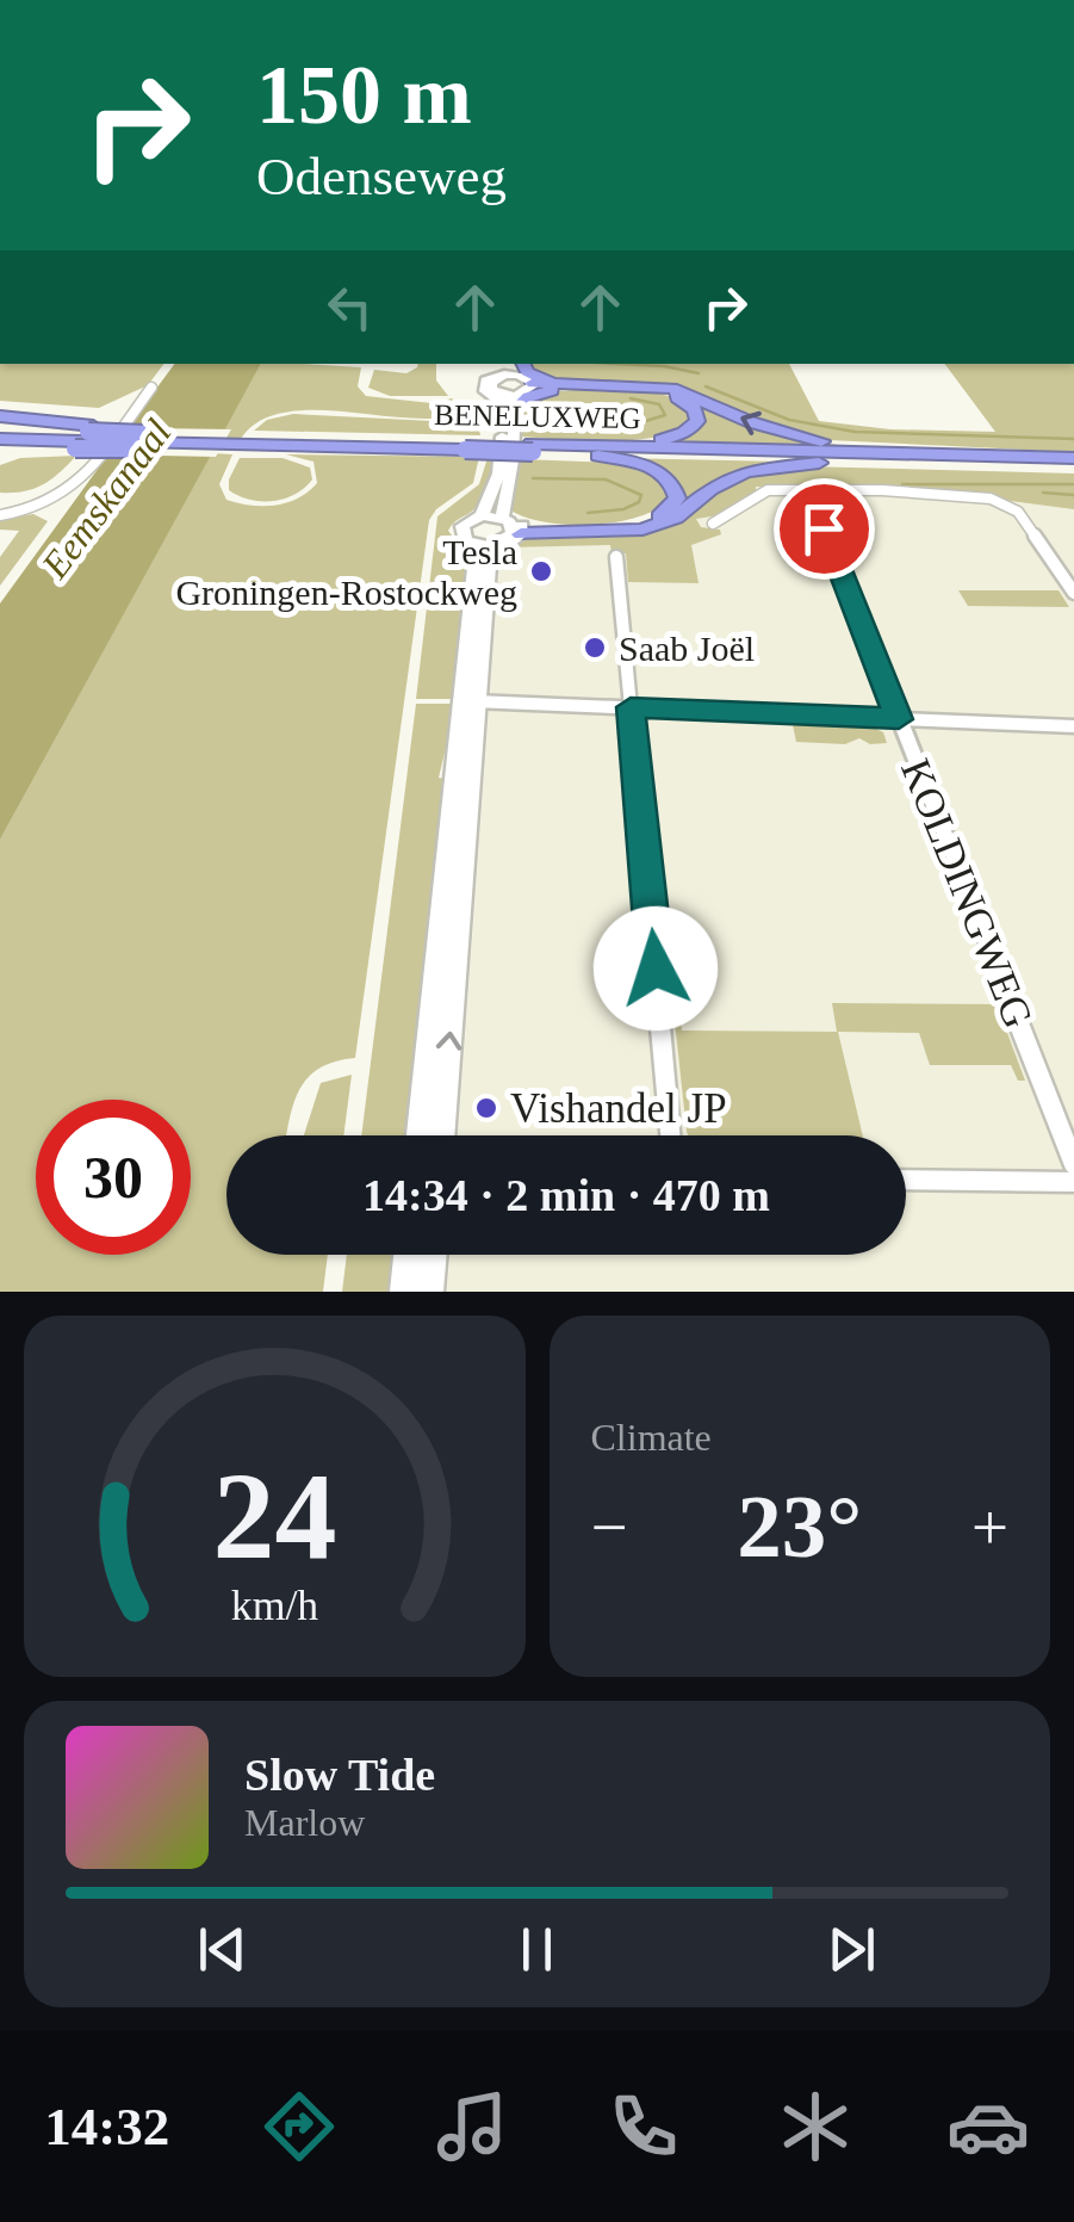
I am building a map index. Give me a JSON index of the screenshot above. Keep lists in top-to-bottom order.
{
  "streets": {
    "highway": ["BENELUXWEG"],
    "street": ["KOLDINGWEG"]
  },
  "water": ["Eemskanaal"],
  "places": ["Tesla Groningen-Rostockweg", "Saab Joël", "Vishandel JP"],
  "page": {
    "turn": ["150 m", "Odenseweg"],
    "limit": "30",
    "trip": "14:34 · 2 min · 470 m",
    "tile": "Climate",
    "heat": ["−", "23°", "+"],
    "song": ["Slow Tide", "Marlow"],
    "tabs": "14:32",
    "gauge": ["24", "km/h"]
  }
}
